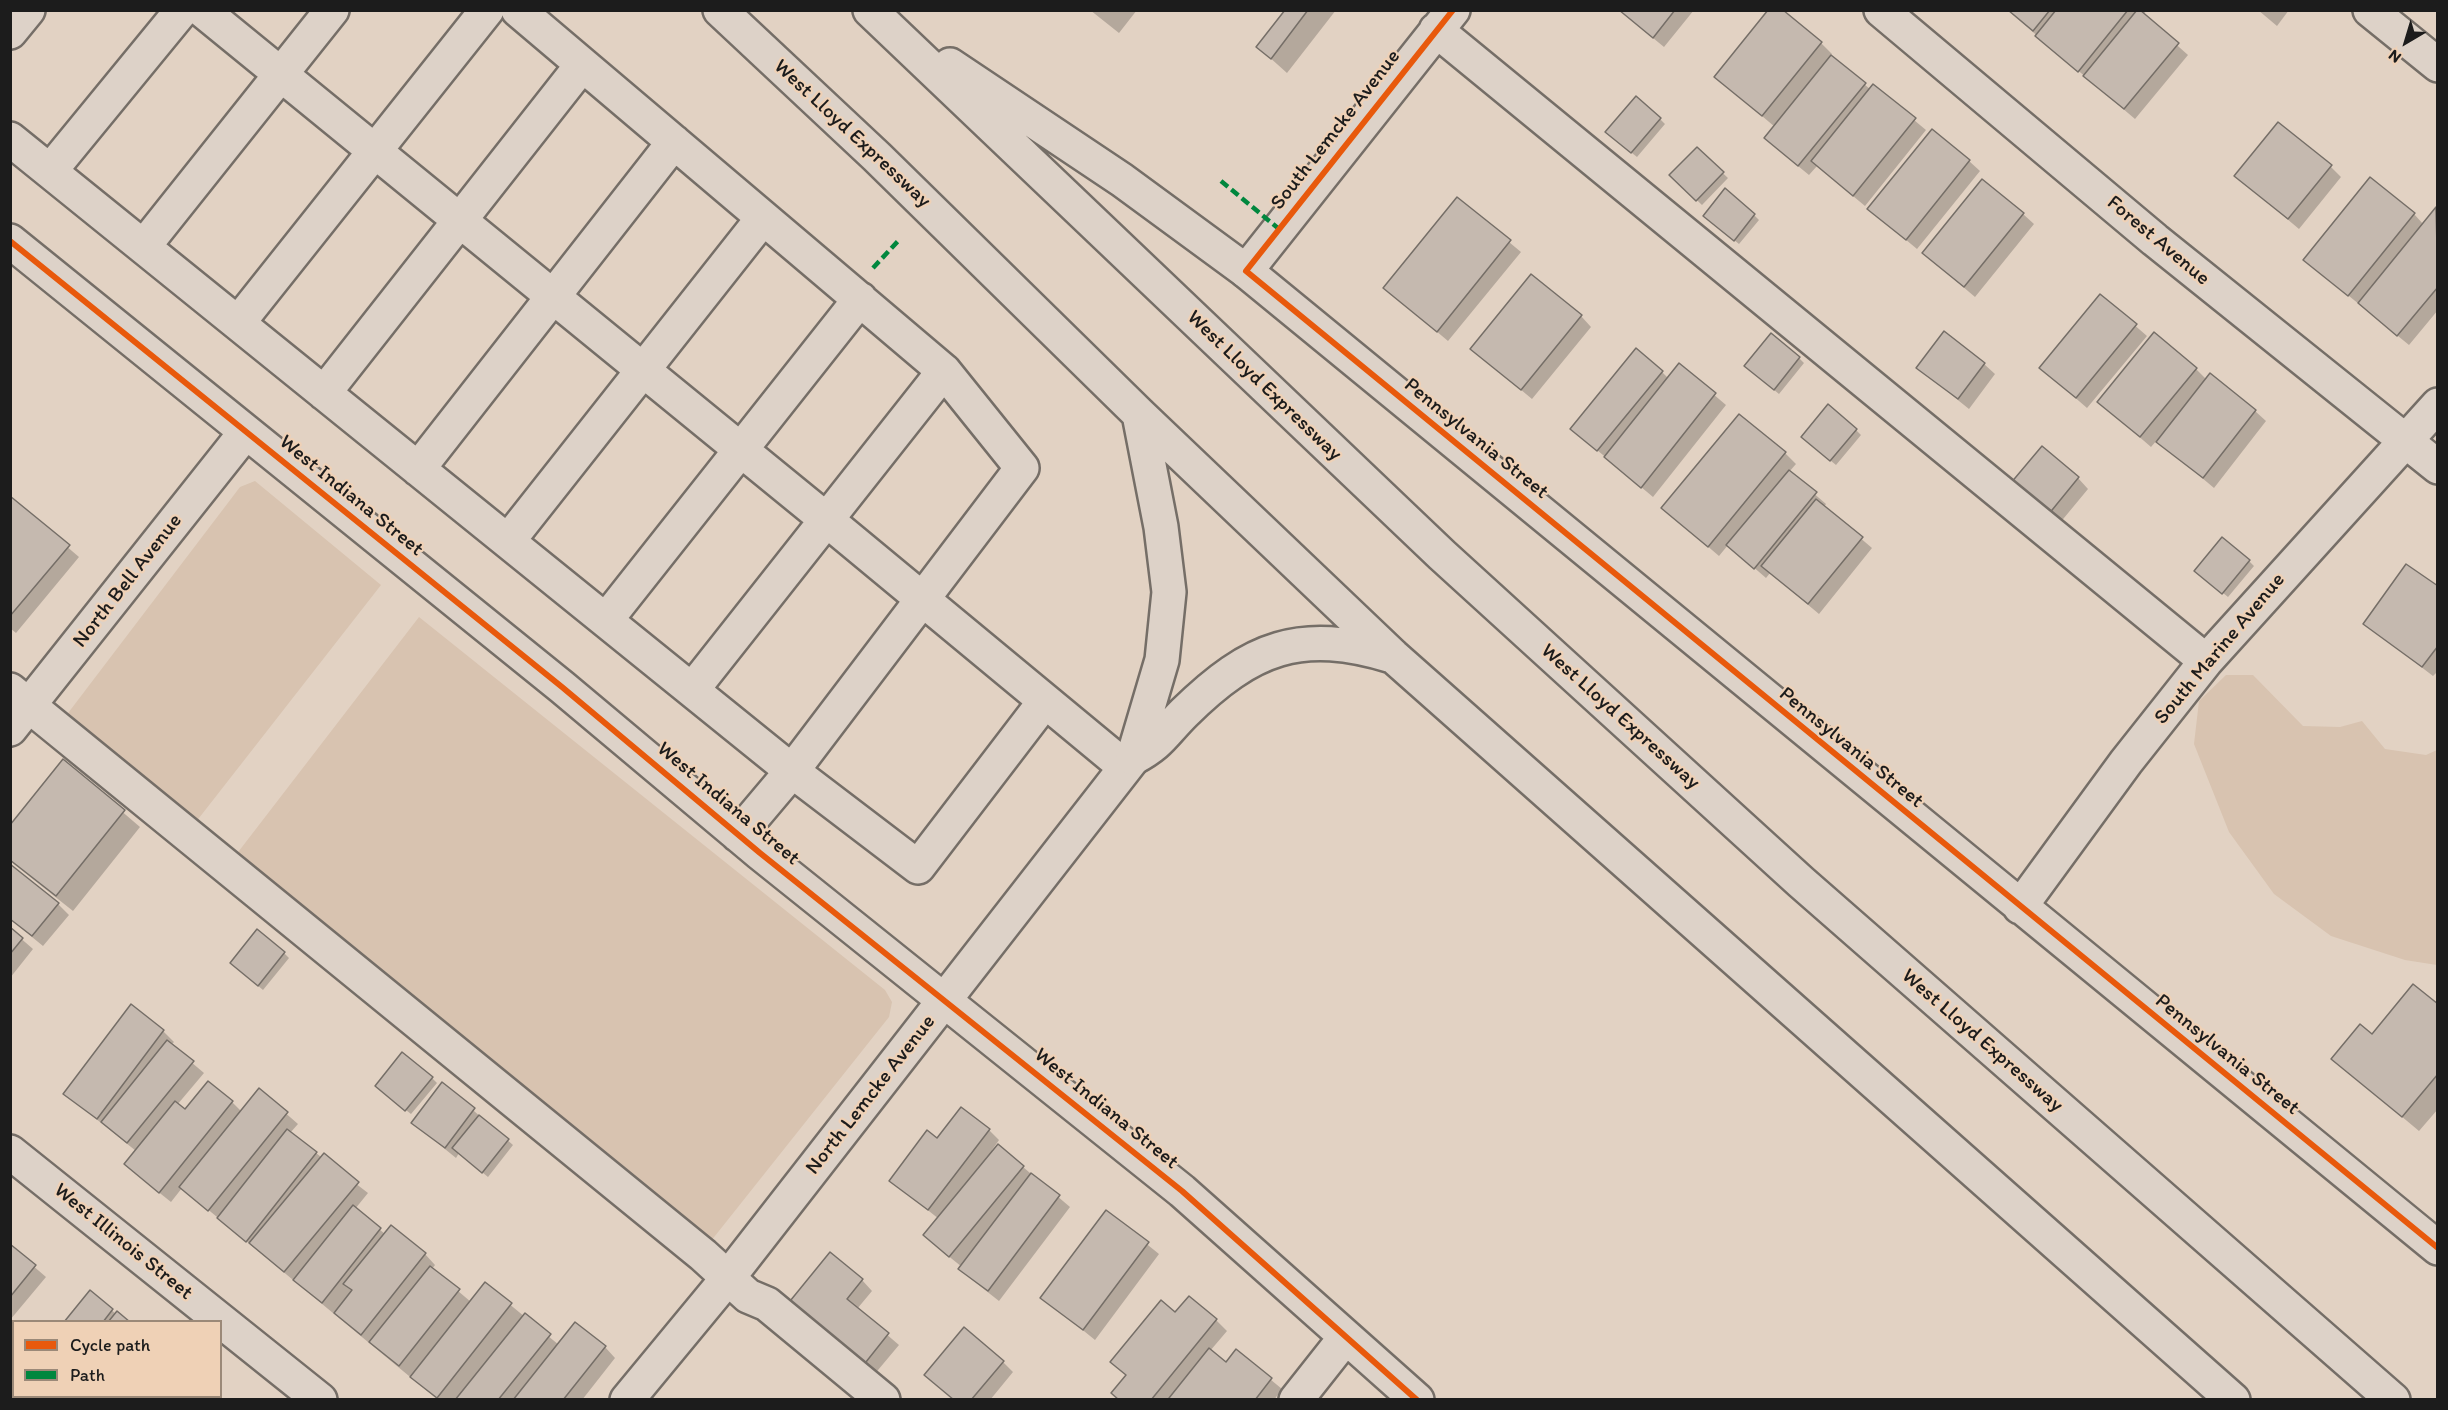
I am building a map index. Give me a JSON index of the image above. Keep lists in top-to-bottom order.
{
  "streets": {
    "main road": [
      "South Lemcke Avenue",
      "West Lloyd Expressway",
      "Forest Avenue",
      "Pennsylvania Street",
      "West Indiana Street",
      "North Bell Avenue",
      "South Marine Avenue",
      "North Lemcke Avenue",
      "West Illinois Street"
    ]
  },
  "crossings": [
    ["South Lemcke Avenue", "Pennsylvania Street"],
    ["West Lloyd Expressway", "Pennsylvania Street"],
    ["Forest Avenue", "South Marine Avenue"],
    ["Pennsylvania Street", "South Marine Avenue"],
    ["West Indiana Street", "North Bell Avenue"],
    ["West Indiana Street", "North Lemcke Avenue"]
  ],
  "legend": ["Cycle path", "Path"],
  "north": "bottom left"
}
